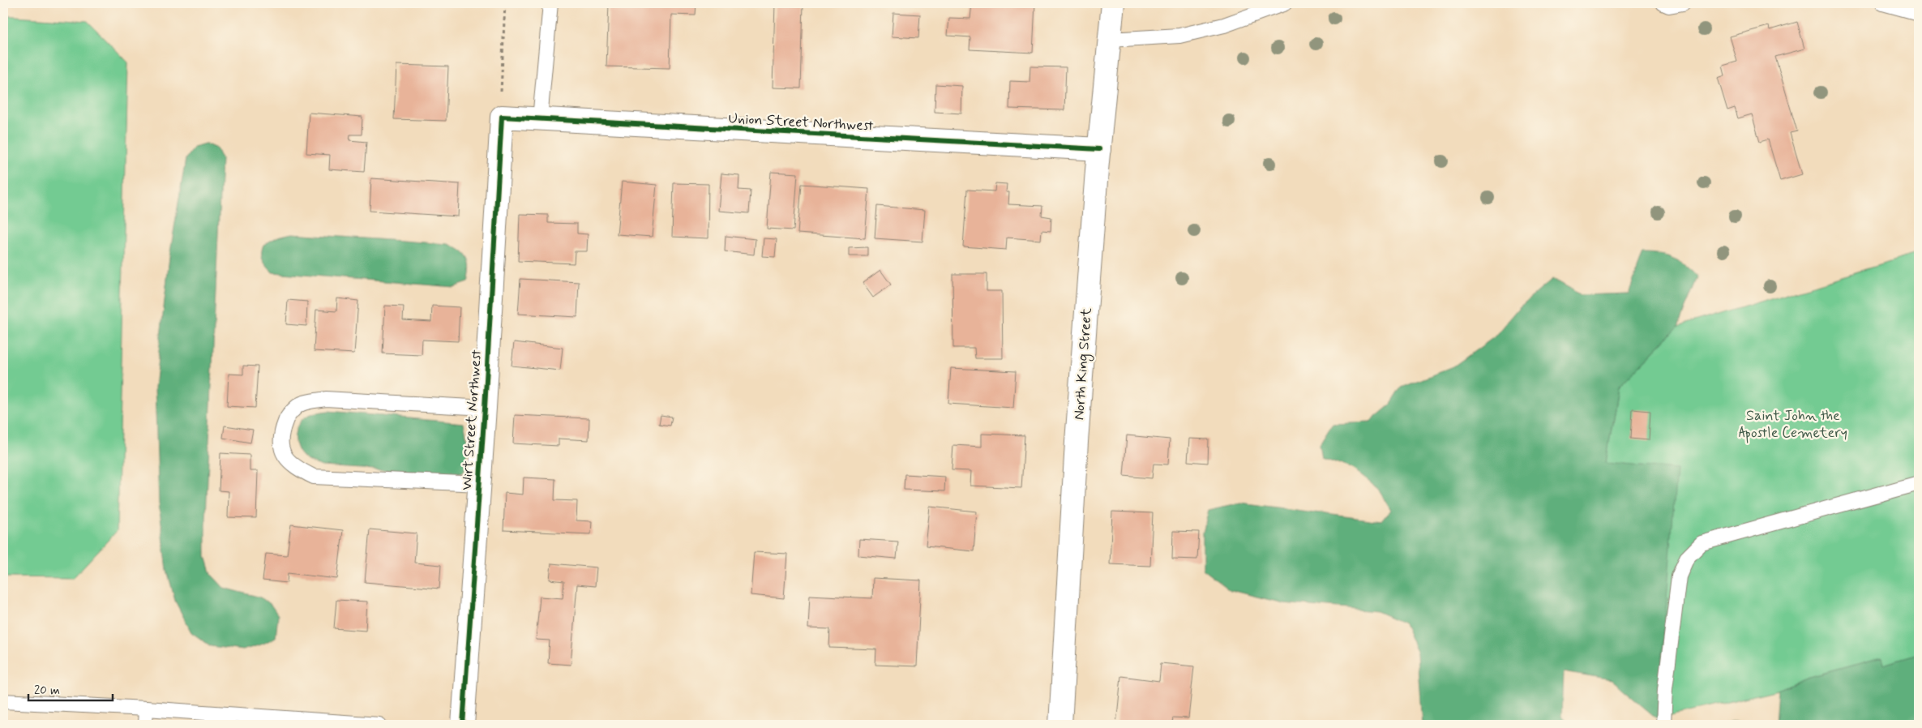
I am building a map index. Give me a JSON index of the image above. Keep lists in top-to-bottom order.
{
  "streets": {
    "street": ["Union Street Northwest", "North King Street", "Wirt Street Northwest"]
  },
  "crossings": [
    ["Union Street Northwest", "North King Street"],
    ["Union Street Northwest", "Wirt Street Northwest"]
  ],
  "parks": ["Saint John the Apostle Cemetery"],
  "scale_bar": "20 m"
}
